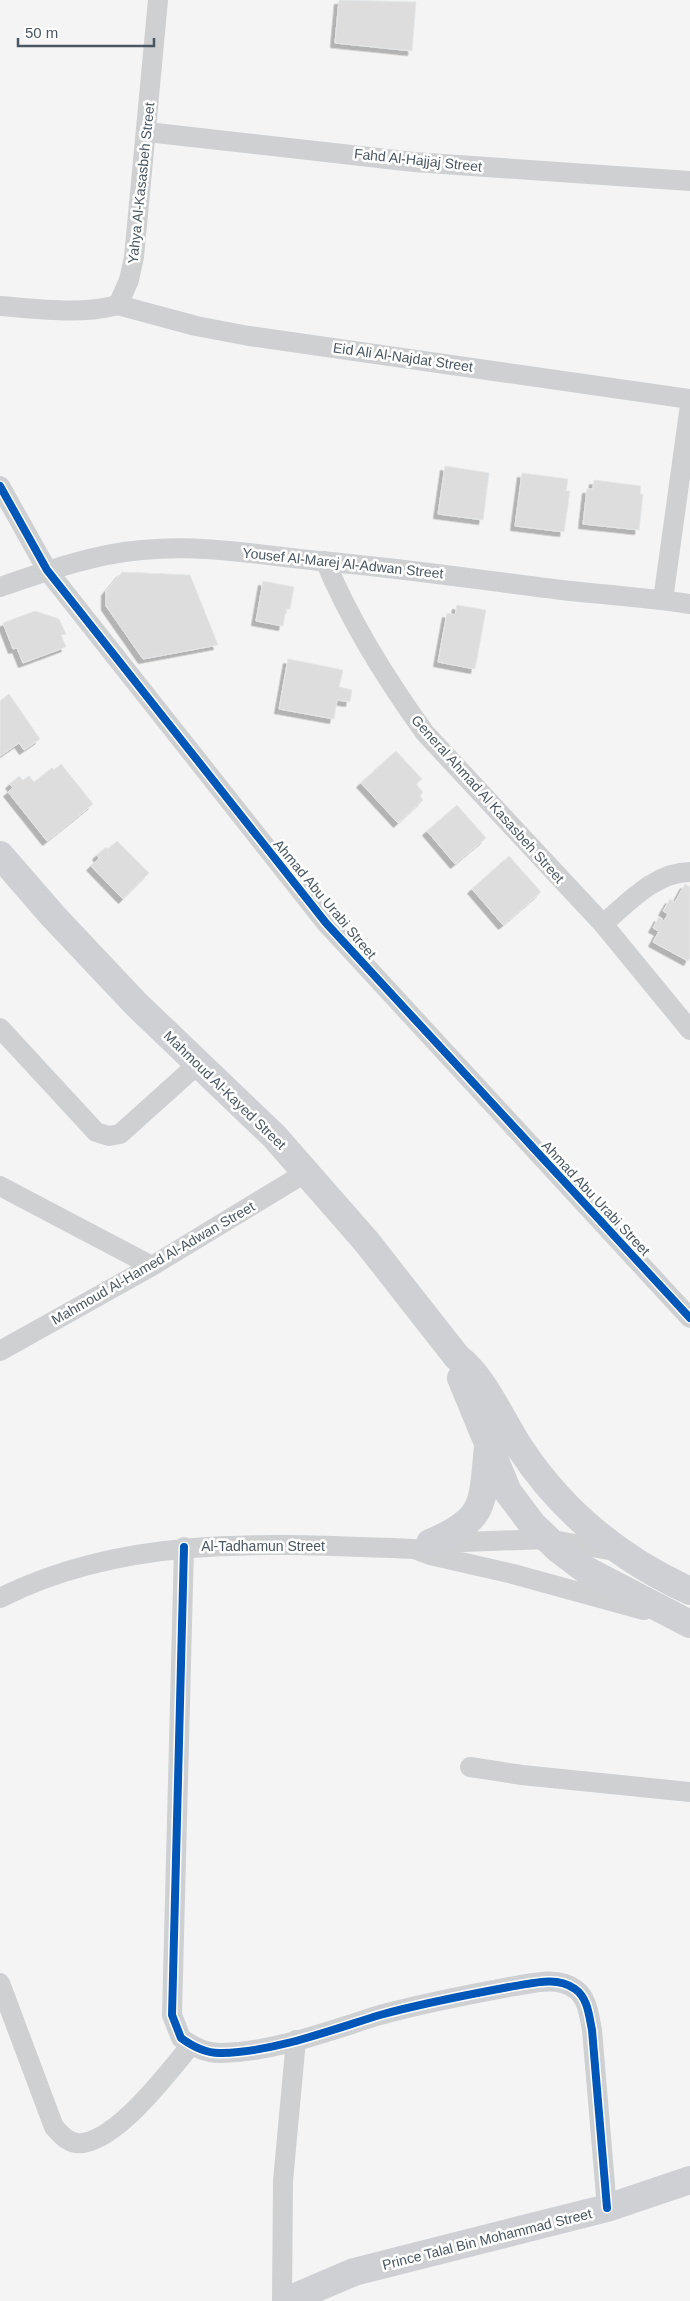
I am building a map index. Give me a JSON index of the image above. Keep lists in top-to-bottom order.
{
  "streets": {
    "street": [
      "Fahd Al-Hajjaj Street",
      "Yahya Al-Kasasbeh Street",
      "Eid Ali Al-Najdat Street",
      "Yousef Al-Marej Al-Adwan Street",
      "General Ahmad Al Kasasbeh Street",
      "Ahmad Abu Urabi Street",
      "Mahmoud Al-Kayed Street",
      "Mahmoud Al-Hamed Al-Adwan Street",
      "Al-Tadhamun Street",
      "Prince Talal Bin Mohammad Street"
    ]
  },
  "crossings": [
    ["Fahd Al-Hajjaj Street", "Yahya Al-Kasasbeh Street"],
    ["Yahya Al-Kasasbeh Street", "Eid Ali Al-Najdat Street"],
    ["Yousef Al-Marej Al-Adwan Street", "General Ahmad Al Kasasbeh Street"],
    ["Yousef Al-Marej Al-Adwan Street", "Ahmad Abu Urabi Street"],
    ["Mahmoud Al-Kayed Street", "Mahmoud Al-Hamed Al-Adwan Street"],
    ["Mahmoud Al-Kayed Street", "Al-Tadhamun Street"]
  ],
  "scale_bar": "50 m"
}
